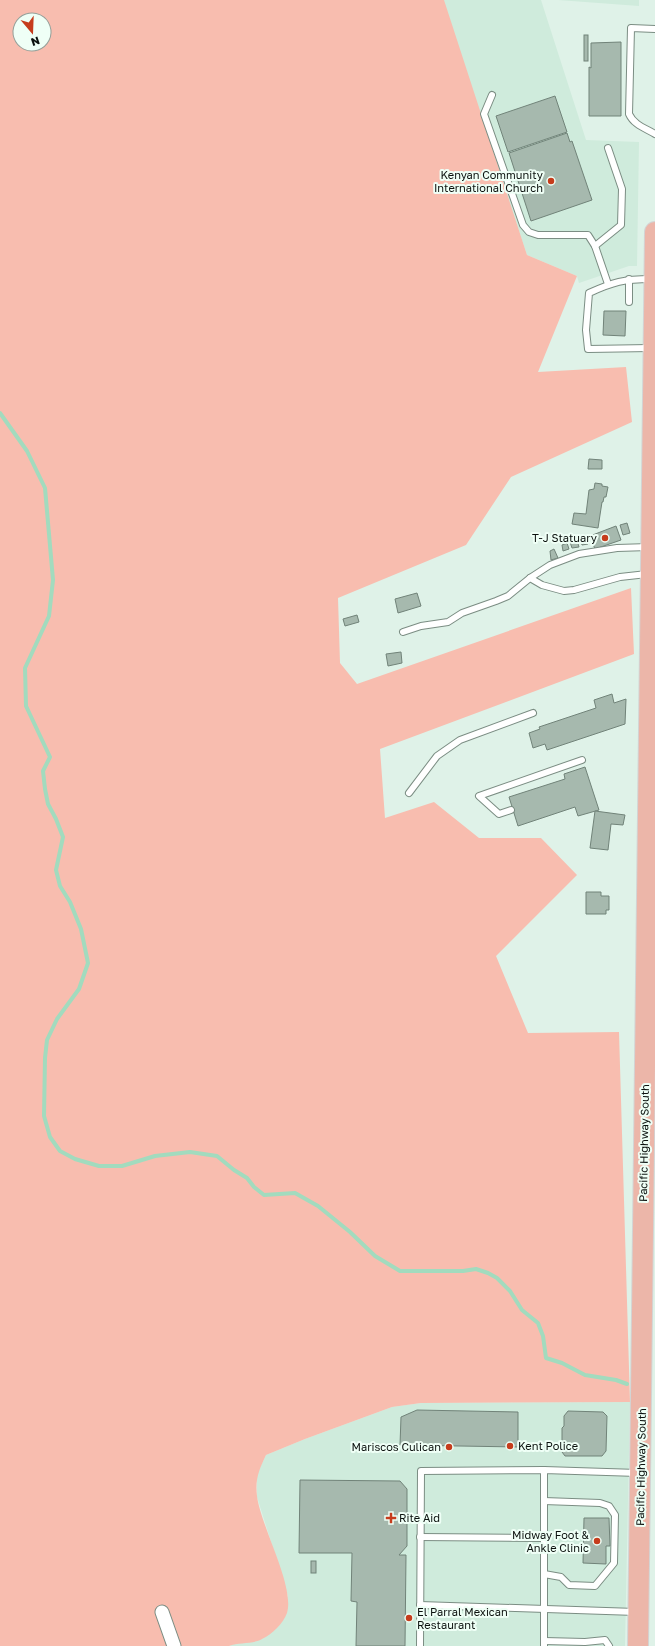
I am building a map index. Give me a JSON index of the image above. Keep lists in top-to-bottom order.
{
  "streets": {
    "main road": ["Pacific Highway South"]
  },
  "places": {
    "other": [
      "Kenyan Community International Church",
      "T-J Statuary",
      "Kent Police",
      "Mariscos Culican",
      "Midway Foot & Ankle Clinic",
      "El Parral Mexican Restaurant"
    ],
    "health": ["Rite Aid"]
  },
  "north": "bottom"
}
